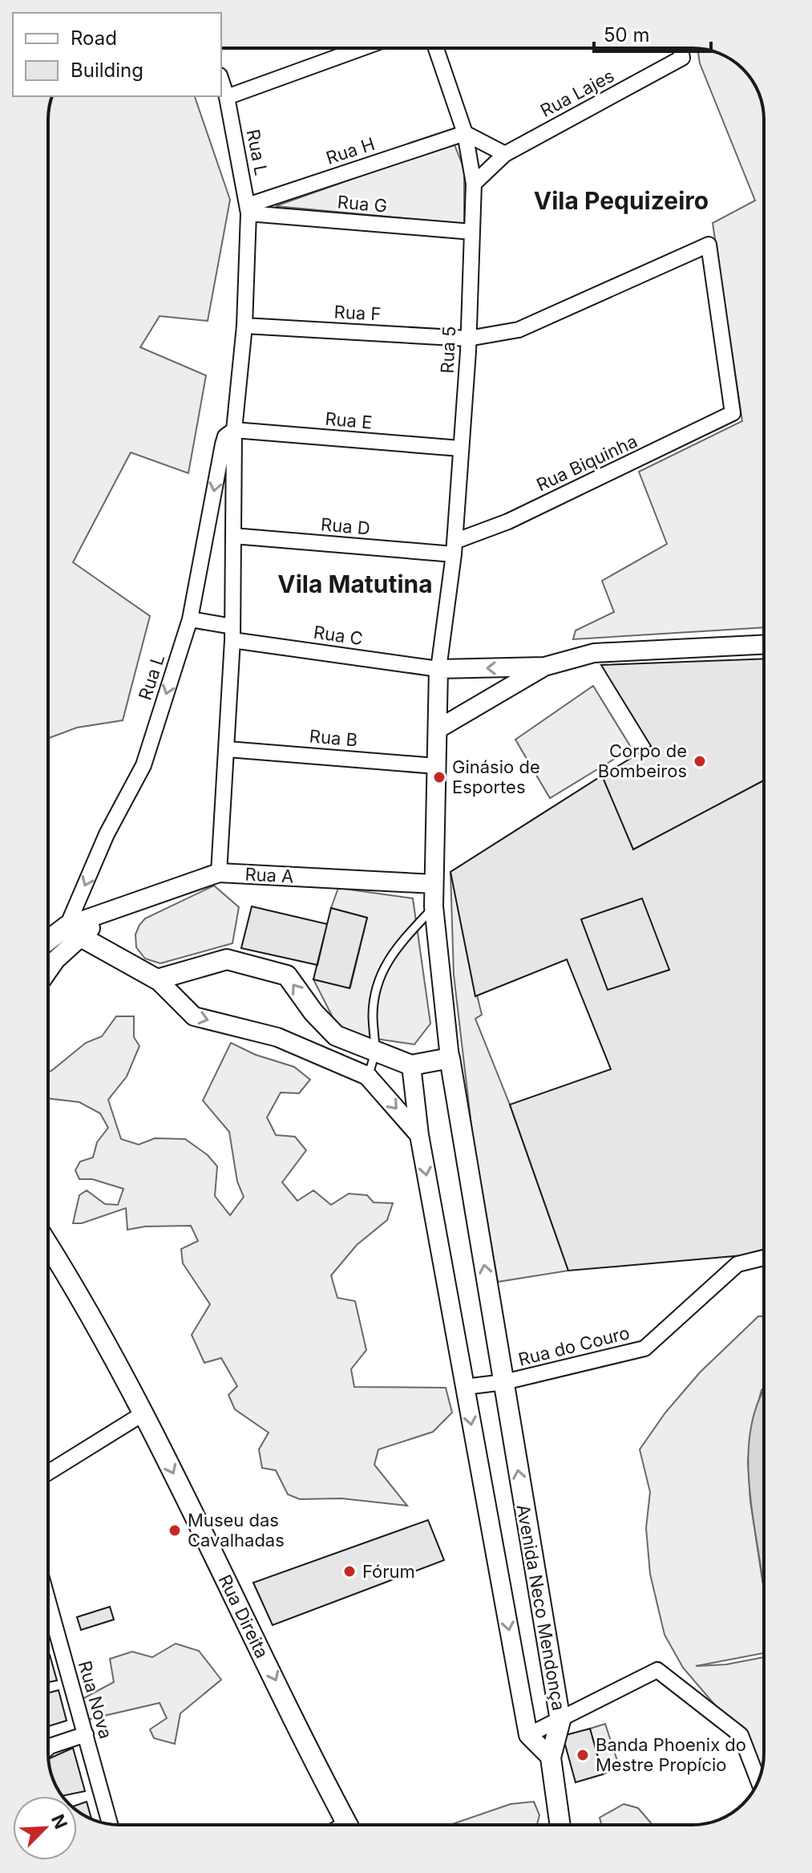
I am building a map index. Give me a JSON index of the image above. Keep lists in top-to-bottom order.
{
  "streets": {
    "main road": ["Avenida Neco Mendonça", "Rua Direita"],
    "street": [
      "Rua Lajes",
      "Rua H",
      "Rua L",
      "Rua G",
      "Rua F",
      "Rua 5",
      "Rua E",
      "Rua Biquinha",
      "Rua D",
      "Rua C",
      "Rua B",
      "Rua A",
      "Rua do Couro",
      "Rua Nova"
    ]
  },
  "crossings": [
    ["Rua Lajes", "Rua 5"],
    ["Rua H", "Rua L"],
    ["Rua H", "Rua G"],
    ["Rua H", "Rua 5"],
    ["Rua L", "Rua G"],
    ["Rua L", "Rua F"],
    ["Rua L", "Rua E"],
    ["Rua L", "Rua D"],
    ["Rua L", "Rua C"],
    ["Rua L", "Rua B"],
    ["Rua L", "Rua A"],
    ["Rua G", "Rua 5"],
    ["Rua F", "Rua 5"],
    ["Rua F", "Rua Biquinha"],
    ["Rua 5", "Rua E"],
    ["Rua 5", "Rua Biquinha"],
    ["Rua 5", "Rua D"],
    ["Rua 5", "Rua C"],
    ["Rua Biquinha", "Rua D"],
    ["Rua do Couro", "Avenida Neco Mendonça"]
  ],
  "one_way": ["Rua Direita"],
  "districts": ["Vila Pequizeiro", "Vila Matutina"],
  "places": [
    "Corpo de Bombeiros",
    "Ginásio de Esportes",
    "Museu das Cavalhadas",
    "Fórum",
    "Banda Phoenix do Mestre Propício"
  ],
  "legend": ["Road", "Building"],
  "scale_bar": "50 m",
  "north": "top right"
}
